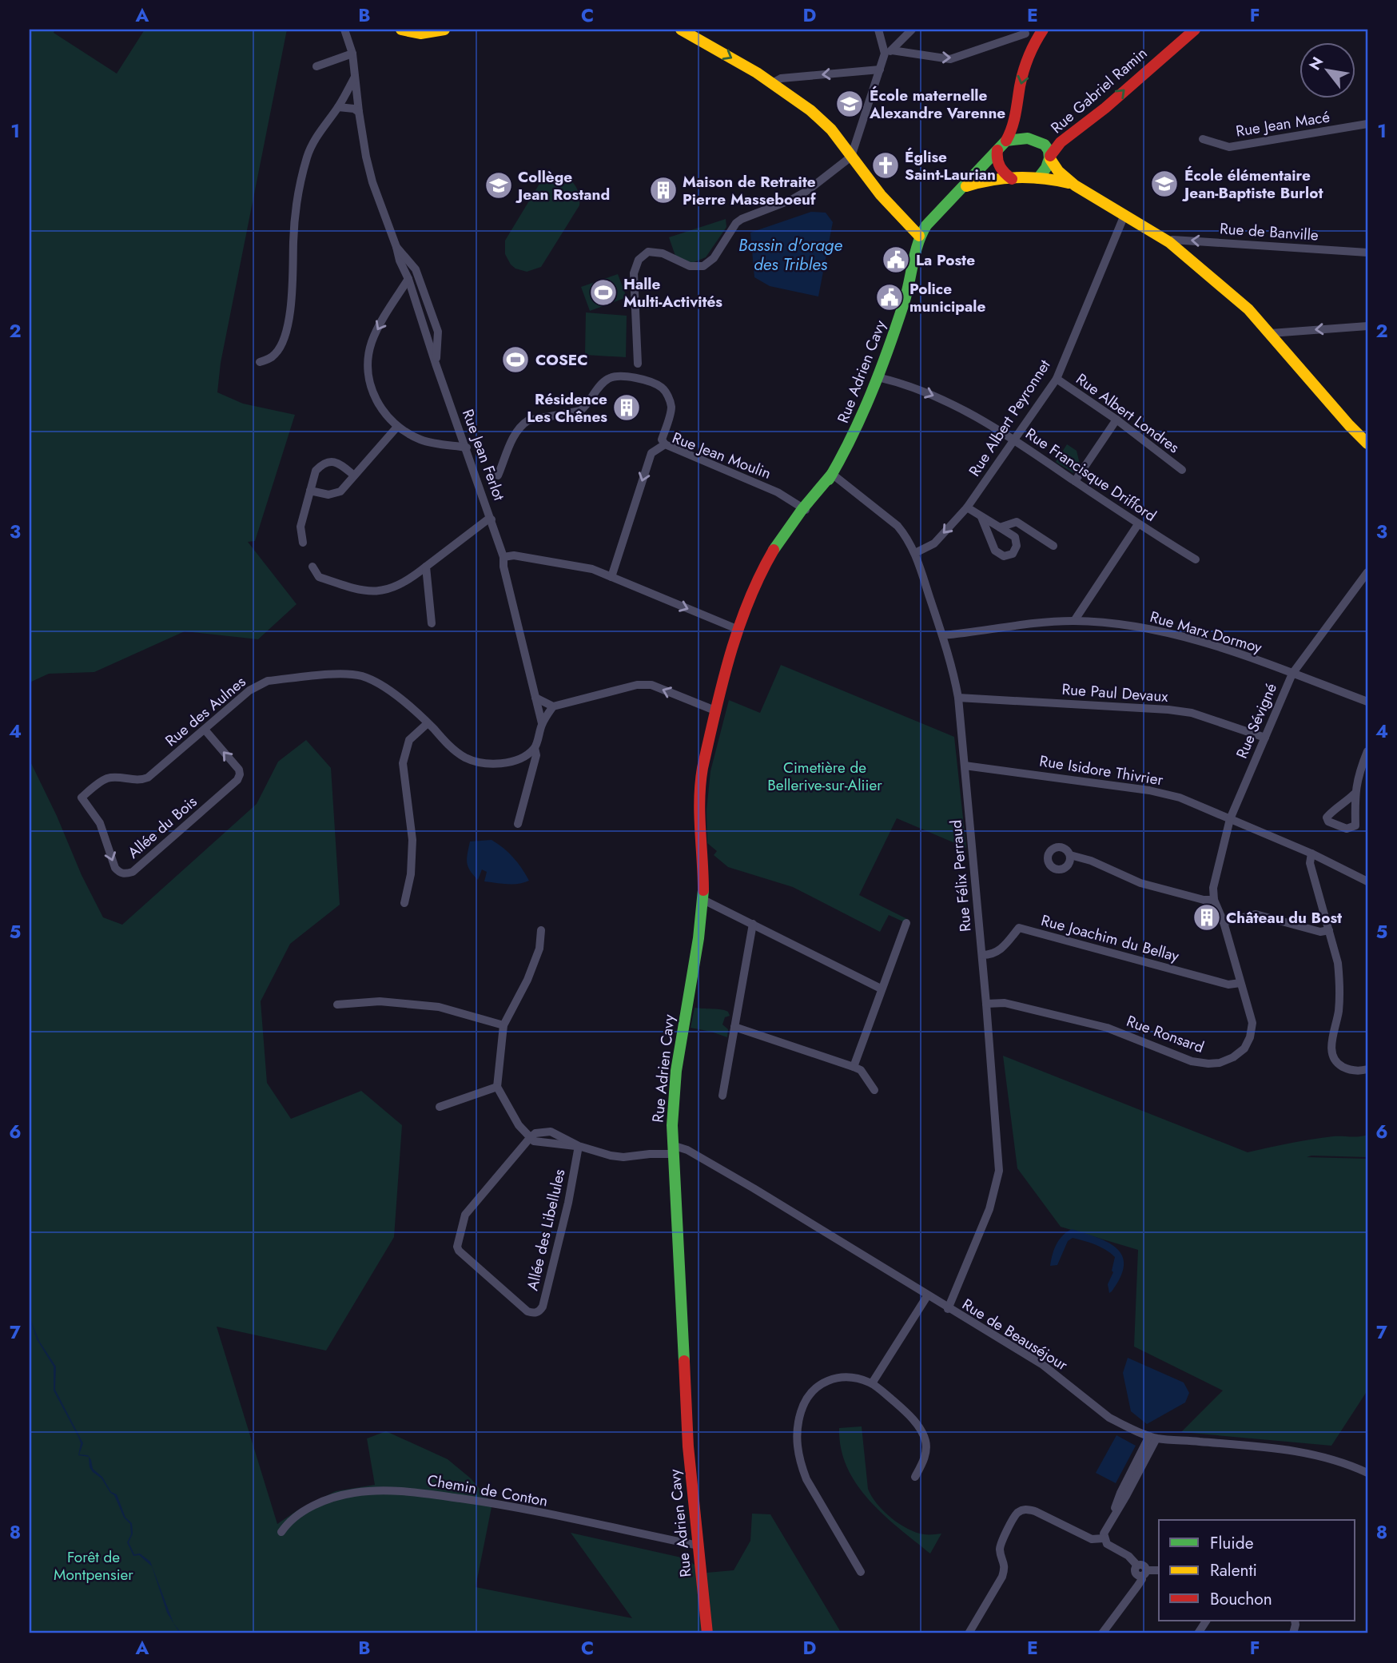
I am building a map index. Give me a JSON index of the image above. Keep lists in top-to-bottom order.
{
  "streets": {
    "main road": ["Rue Gabriel Ramin", "Rue Adrien Cavy"],
    "street": [
      "Rue Jean Macé",
      "Rue de Banville",
      "Rue Albert Londres",
      "Rue Albert Peyronnet",
      "Rue Jean Ferlot",
      "Rue Jean Moulin",
      "Rue Francisque Drifford",
      "Rue Marx Dormoy",
      "Rue Paul Devaux",
      "Rue des Aulnes",
      "Rue Sévigné",
      "Rue Isidore Thivrier",
      "Allée du Bois",
      "Rue Félix Perraud",
      "Rue Joachim du Bellay",
      "Rue Ronsard",
      "Allée des Libellules",
      "Rue de Beauséjour",
      "Chemin de Conton"
    ]
  },
  "crossings": [
    ["Rue Adrien Cavy", "Rue Jean Moulin"],
    ["Rue Adrien Cavy", "Rue Francisque Drifford"],
    ["Rue Adrien Cavy", "Rue Félix Perraud"],
    ["Rue Adrien Cavy", "Rue de Beauséjour"],
    ["Rue Adrien Cavy", "Chemin de Conton"],
    ["Rue Albert Londres", "Rue Albert Peyronnet"],
    ["Rue Albert Peyronnet", "Rue Francisque Drifford"],
    ["Rue Albert Peyronnet", "Rue Félix Perraud"],
    ["Rue Marx Dormoy", "Rue Sévigné"],
    ["Rue Marx Dormoy", "Rue Félix Perraud"],
    ["Rue Paul Devaux", "Rue Sévigné"],
    ["Rue Paul Devaux", "Rue Félix Perraud"],
    ["Rue des Aulnes", "Allée du Bois"],
    ["Rue Sévigné", "Rue Isidore Thivrier"],
    ["Rue Sévigné", "Rue Ronsard"],
    ["Rue Isidore Thivrier", "Rue Félix Perraud"],
    ["Rue Félix Perraud", "Rue Joachim du Bellay"],
    ["Rue Félix Perraud", "Rue Ronsard"],
    ["Rue Félix Perraud", "Rue de Beauséjour"],
    ["Rue Joachim du Bellay", "Rue Ronsard"]
  ],
  "one_way": [
    "Rue Gabriel Ramin",
    "Rue de Banville",
    "Rue Jean Moulin",
    "Rue Francisque Drifford"
  ],
  "water": ["Bassin d'orage des Tribles"],
  "parks": ["Cimetière de Bellerive-sur-Aliier", "Forêt de Montpensier"],
  "places": {
    "school or university": ["École maternelle Alexandre Varenne", "École élémentaire Jean-Baptiste Burlot", "Collège Jean Rostand"],
    "church": ["Église Saint-Laurian"],
    "building": ["Maison de Retraite Pierre Masseboeuf", "Résidence Les Chênes", "Château du Bost"],
    "public building": ["La Poste", "Police municipale"],
    "sports": ["Halle Multi-Activités", "COSEC"]
  },
  "legend": ["Fluide", "Ralenti", "Bouchon"],
  "north": "top left",
  "grid": {
    "columns": [
      "A",
      "B",
      "C",
      "D",
      "E",
      "F"
    ],
    "rows": [
      "1",
      "2",
      "3",
      "4",
      "5",
      "6",
      "7",
      "8"
    ]
  }
}
